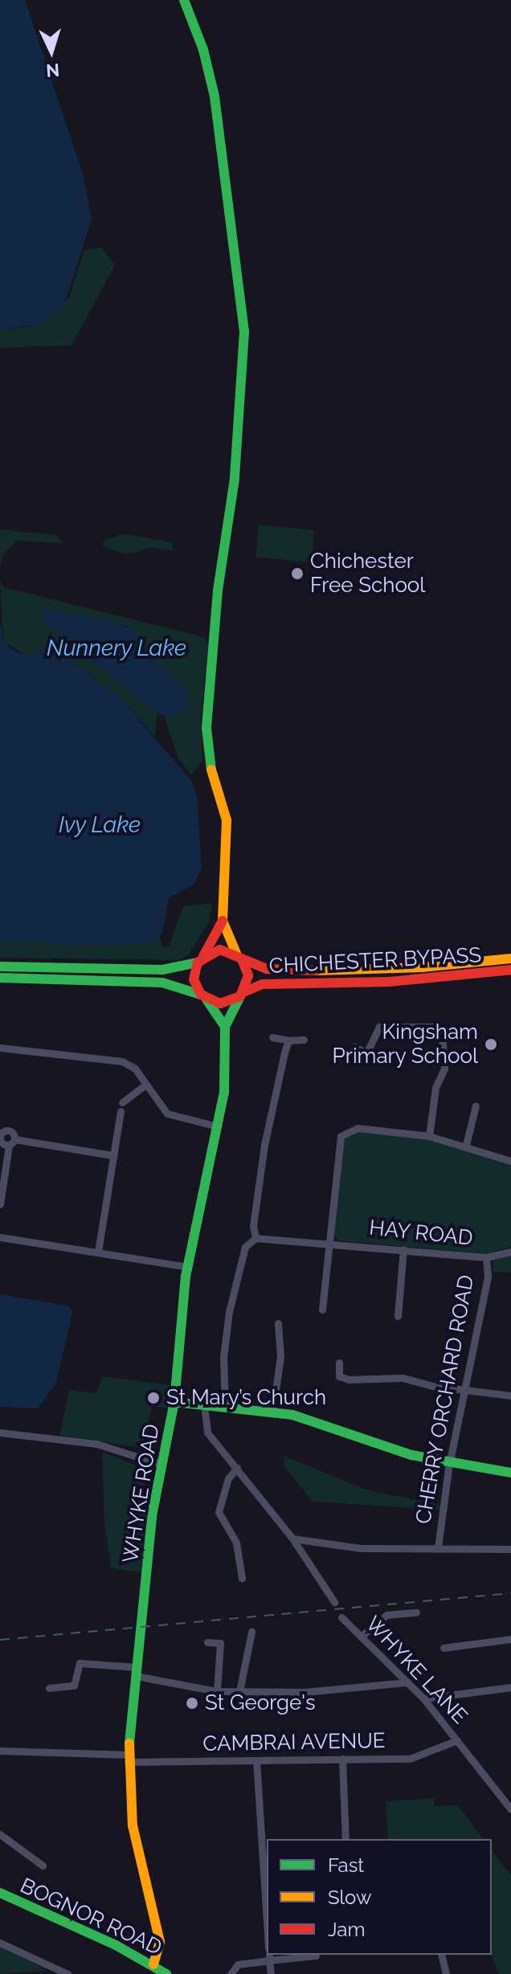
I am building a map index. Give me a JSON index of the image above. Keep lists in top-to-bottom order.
{
  "streets": {
    "main road": ["CHICHESTER BYPASS", "WHYKE ROAD", "BOGNOR ROAD"],
    "street": [
      "HAY ROAD",
      "CHERRY ORCHARD ROAD",
      "WHYKE LANE",
      "CAMBRAI AVENUE"
    ]
  },
  "crossings": [
    ["CHICHESTER BYPASS", "WHYKE ROAD"],
    ["HAY ROAD", "CHERRY ORCHARD ROAD"],
    ["WHYKE ROAD", "CAMBRAI AVENUE"],
    ["WHYKE ROAD", "BOGNOR ROAD"],
    ["WHYKE LANE", "CAMBRAI AVENUE"]
  ],
  "water": ["Nunnery Lake", "Ivy Lake"],
  "places": [
    "Chichester Free School",
    "Kingsham Primary School",
    "St Mary’s Church",
    "St George's"
  ],
  "legend": ["Fast", "Slow", "Jam"],
  "north": "bottom"
}
